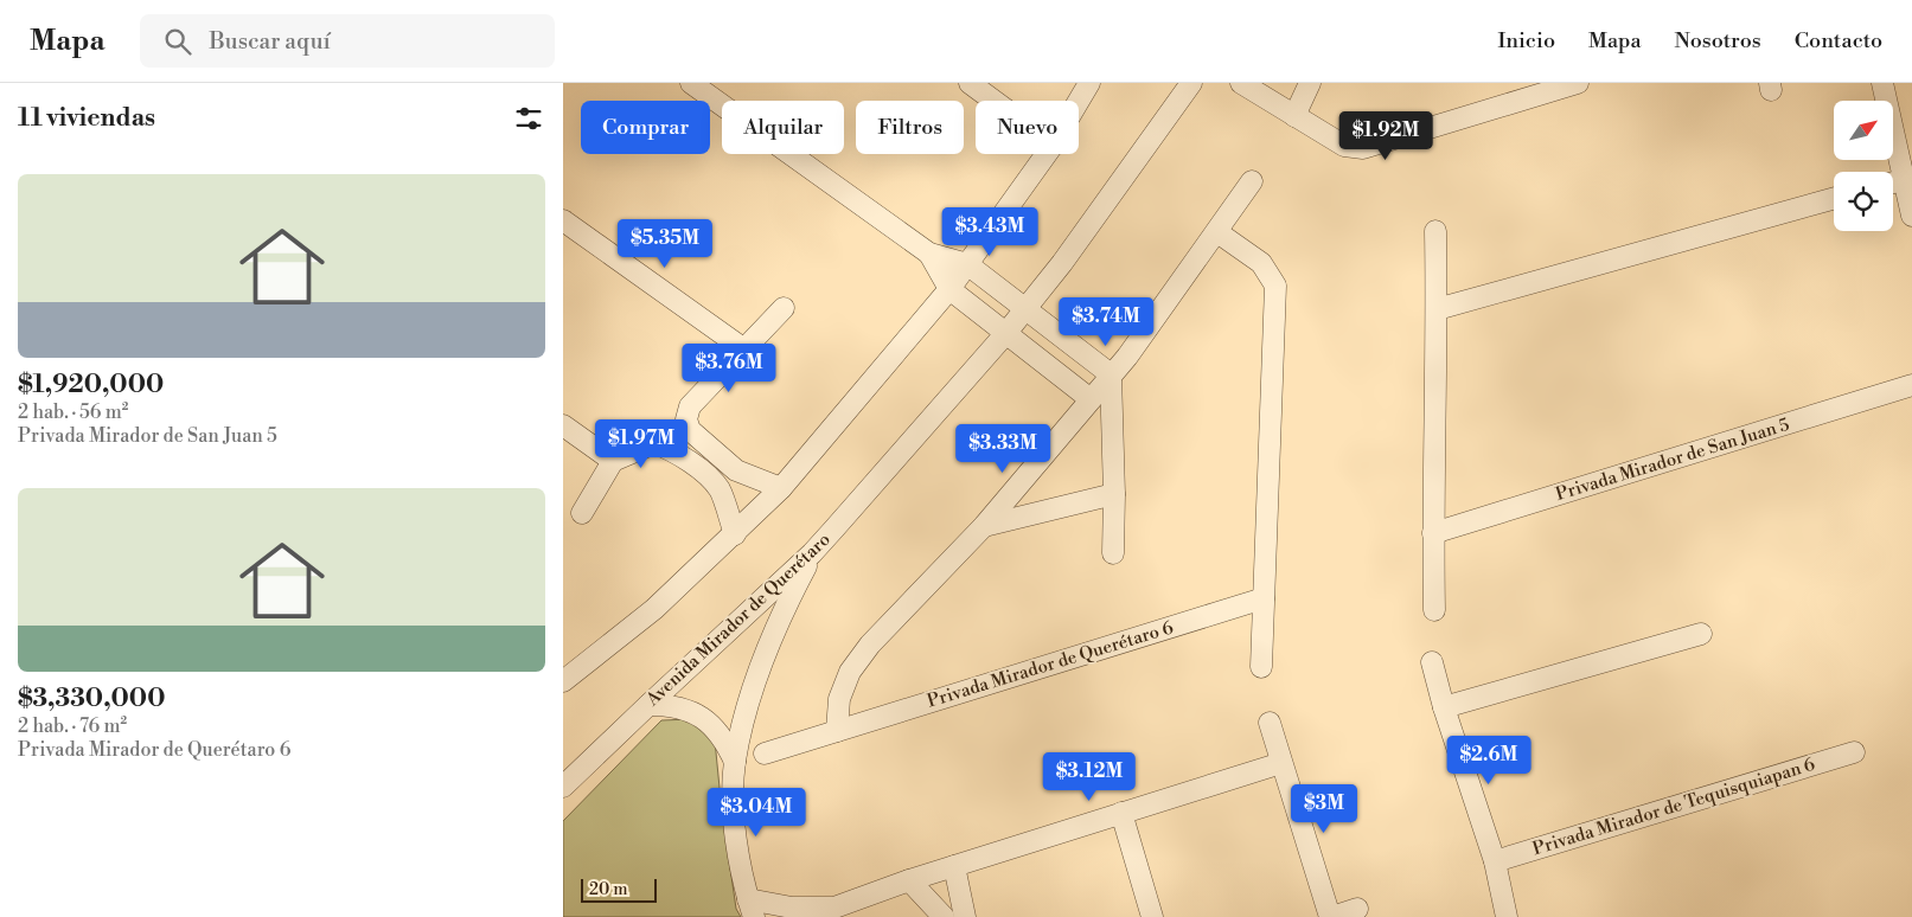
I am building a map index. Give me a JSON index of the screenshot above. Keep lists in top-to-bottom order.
{
  "streets": {
    "street": [
      "Privada Mirador de San Juan 5",
      "Avenida Mirador de Querétaro",
      "Privada Mirador de Querétaro 6",
      "Privada Mirador de Tequisquiapan 6"
    ]
  },
  "scale_bar": "20 m",
  "north": "top right",
  "page": {
    "header": "Mapa",
    "search": "Buscar aquí",
    "nav": [
      "Inicio",
      "Mapa",
      "Nosotros",
      "Contacto"
    ],
    "heading": "11 viviendas",
    "chip": [
      "Comprar",
      "Alquilar",
      "Filtros",
      "Nuevo"
    ],
    "price": [
      "$1.92M",
      "$3.43M",
      "$5.35M",
      "$3.74M",
      "$3.76M",
      "$1.97M",
      "$3.33M",
      "$2.6M",
      "$3.12M",
      "$3M",
      "$3.04M"
    ],
    "list": [
      {
        "name": "$1,920,000",
        "note": "2 hab. · 56 m² · Privada Mirador de San Juan 5"
      },
      {
        "name": "$3,330,000",
        "note": "2 hab. · 76 m² · Privada Mirador de Querétaro 6"
      }
    ],
    "scale": "20 m"
  }
}
